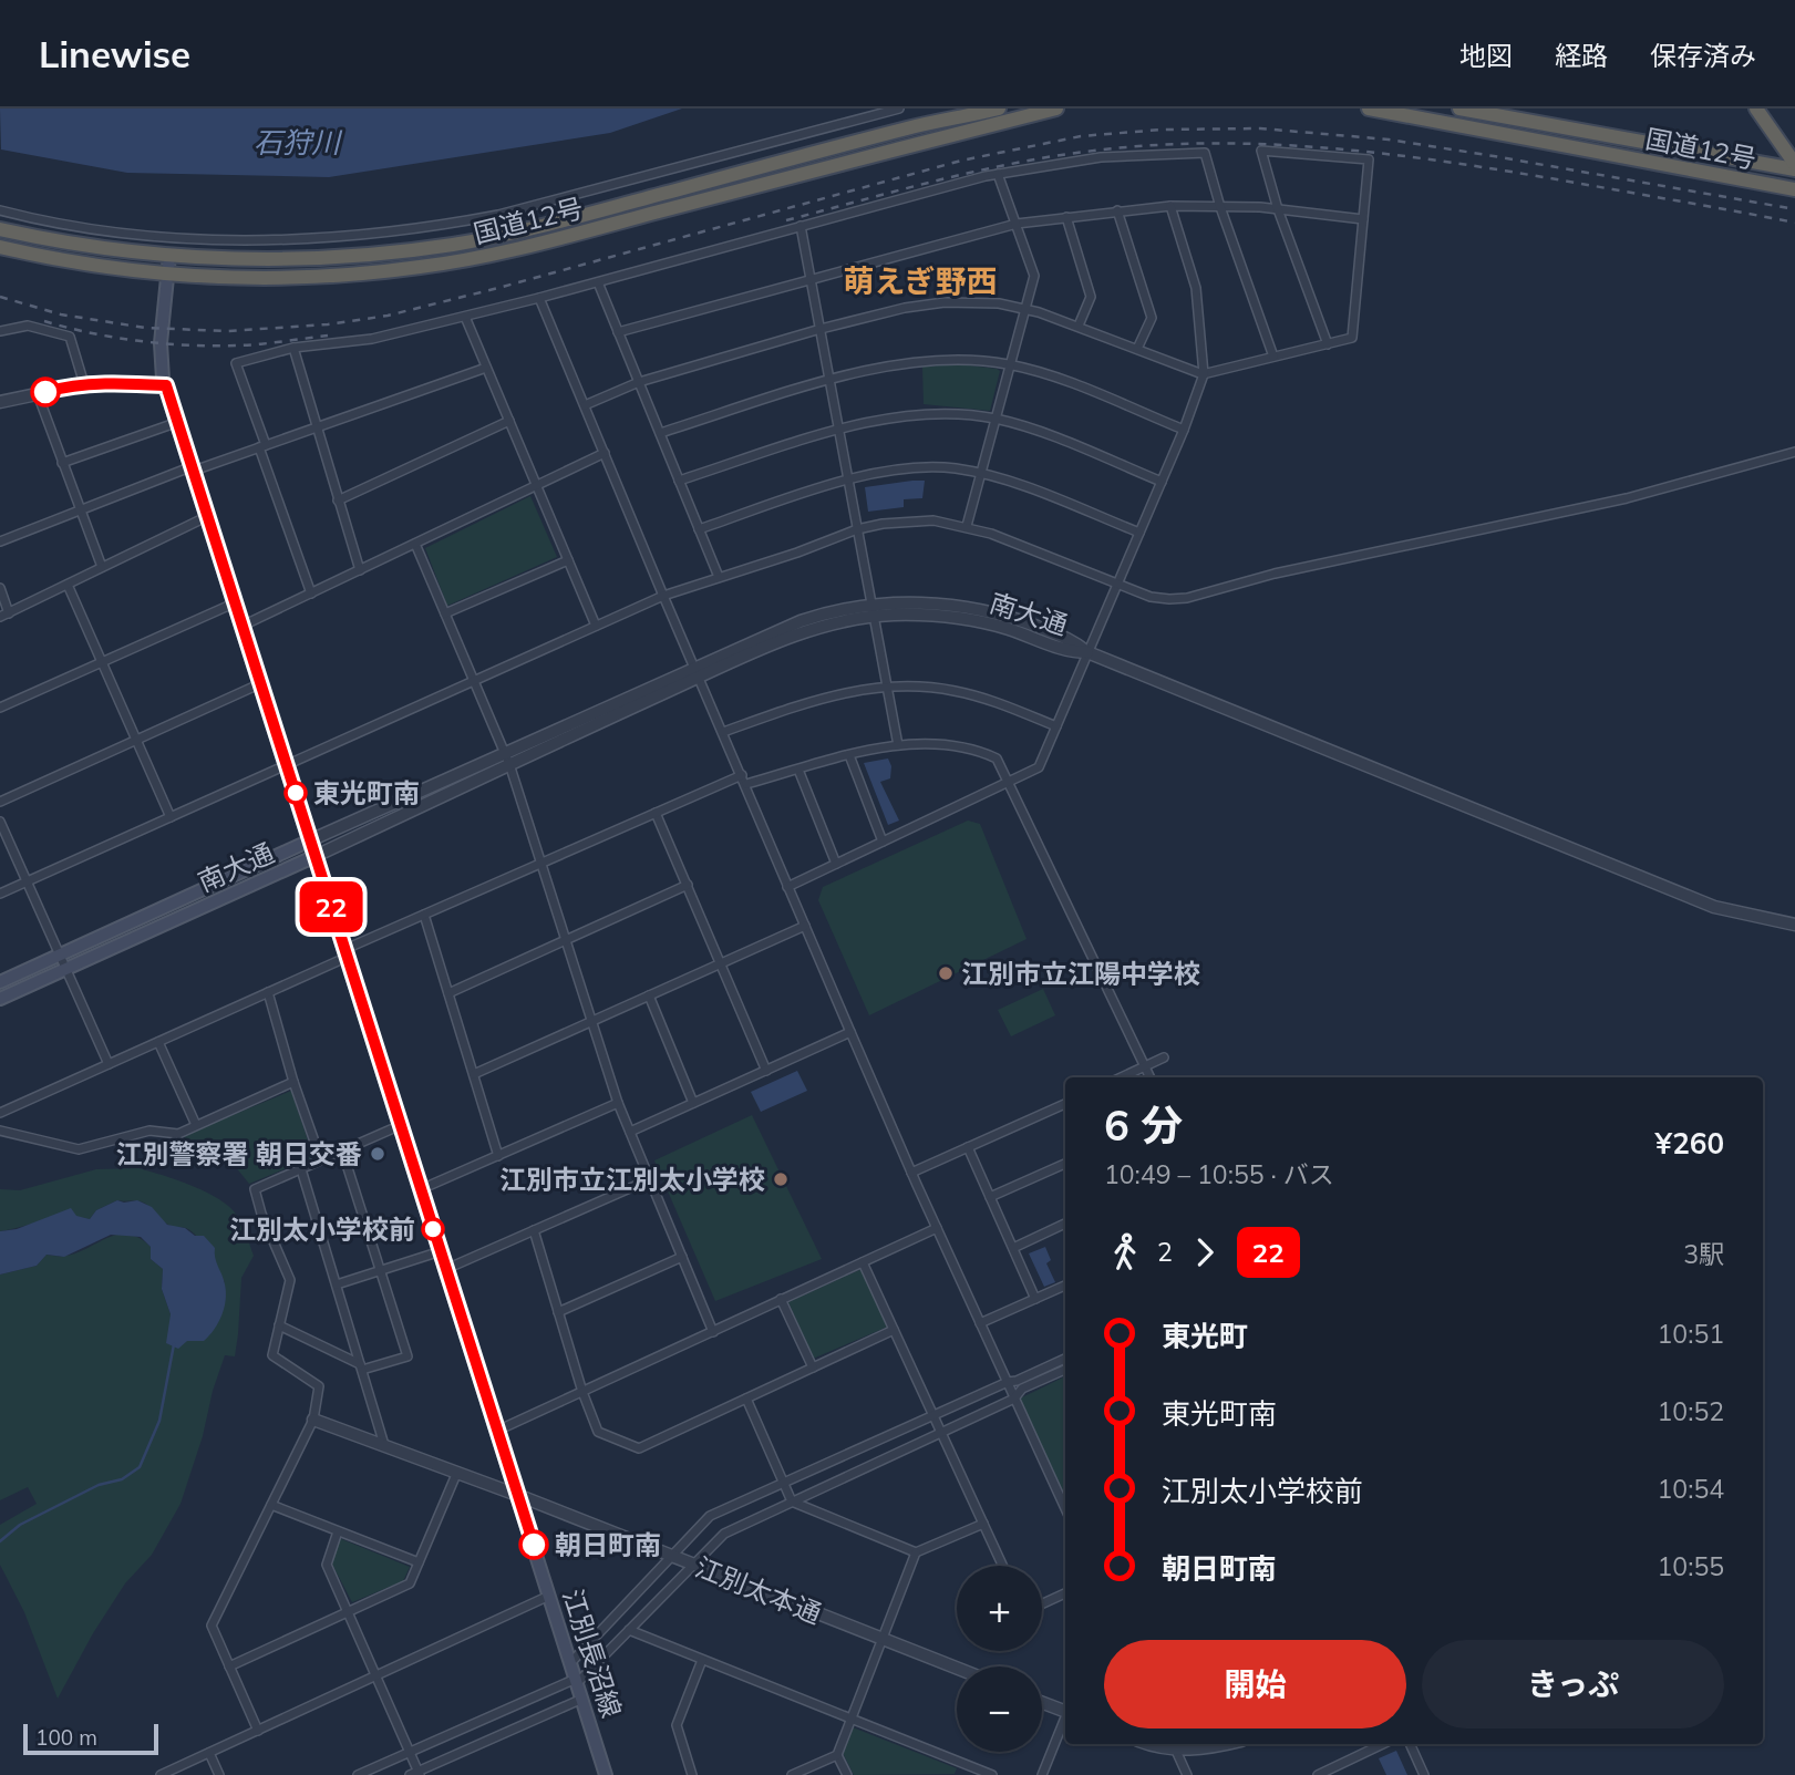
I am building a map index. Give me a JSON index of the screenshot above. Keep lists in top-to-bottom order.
{
  "streets": {
    "highway": ["国道12号"],
    "main road": ["南大通", "江別長沼線"],
    "street": ["江別太本通"]
  },
  "crossings": [
    ["国道12号", "江別長沼線"],
    ["南大通", "江別長沼線"],
    ["江別太本通", "江別長沼線"]
  ],
  "districts": ["萌えぎ野西"],
  "water": ["石狩川"],
  "places": [
    "東光町南",
    "江別市立江陽中学校",
    "江別警察署 朝日交番",
    "江別市立江別太小学校",
    "江別太小学校前",
    "朝日町南"
  ],
  "lines": ["bus line 22"],
  "scale_bar": "100 m",
  "page": {
    "header": "Linewise",
    "nav": ["地図", "経路", "保存済み"],
    "on_map": "22",
    "heading": ["6 分", "10:49 – 10:55 · バス", "¥260"],
    "legs": ["2", "22", "3駅"],
    "list": [
      {
        "name": "東光町",
        "value": "10:51"
      },
      {
        "name": "東光町南",
        "value": "10:52"
      },
      {
        "name": "江別太小学校前",
        "value": "10:54"
      },
      {
        "name": "朝日町南",
        "value": "10:55"
      }
    ],
    "map_buttons": ["+", "−"],
    "buttons": ["開始", "きっぷ"],
    "scale": "100 m"
  }
}
